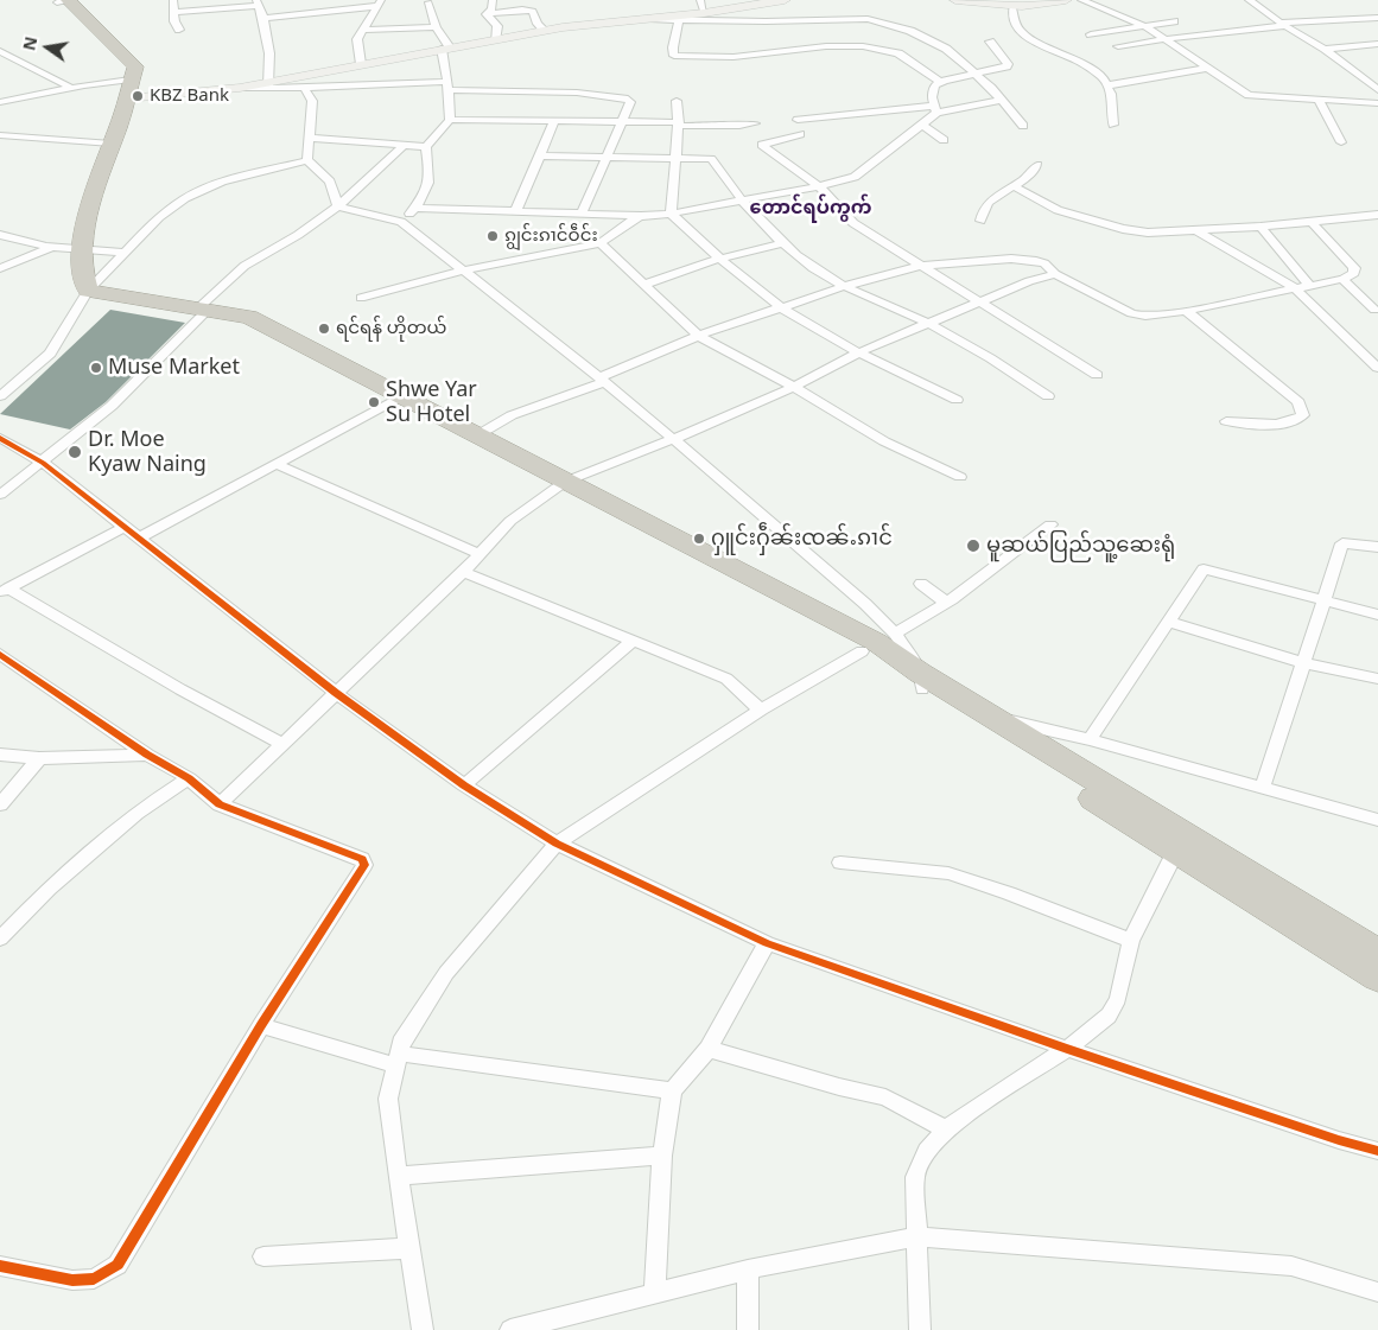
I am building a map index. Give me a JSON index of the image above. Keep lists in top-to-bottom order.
{
  "districts": ["တောင်ရပ်ကွက်"],
  "places": [
    "KBZ Bank",
    "ၵျွင်းၵၢင်ဝဵင်း",
    "ရင်ရန် ဟိုတယ်",
    "Muse Market",
    "Shwe Yar Su Hotel",
    "Dr. Moe Kyaw Naing",
    "ႁူင်းႁဵၼ်းၸၼ်ႉၵၢင်",
    "မူဆယ်ပြည်သူ့ဆေးရုံ"
  ],
  "north": "left"
}
